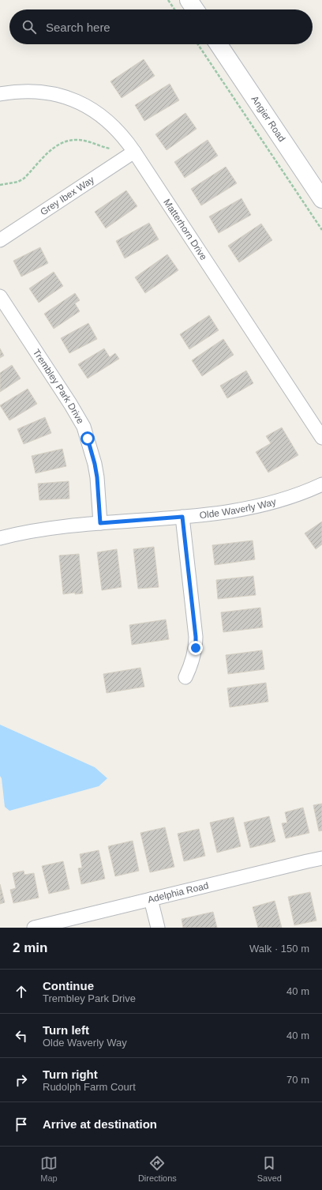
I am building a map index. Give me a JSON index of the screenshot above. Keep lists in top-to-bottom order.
{
  "streets": {
    "street": [
      "Angier Road",
      "Grey Ibex Way",
      "Matterhorn Drive",
      "Trembley Park Drive",
      "Olde Waverly Way",
      "Adelphia Road"
    ]
  },
  "crossings": [
    ["Grey Ibex Way", "Matterhorn Drive"],
    ["Trembley Park Drive", "Olde Waverly Way"]
  ],
  "page": {
    "search": "Search here",
    "heading": ["2 min", "Walk · 150 m"],
    "list": [
      ["Continue", "Trembley Park Drive", "40 m"],
      ["Turn left", "Olde Waverly Way", "40 m"],
      ["Turn right", "Rudolph Farm Court", "70 m"],
      "Arrive at destination"
    ],
    "nav": ["Map", "Directions", "Saved"]
  }
}
